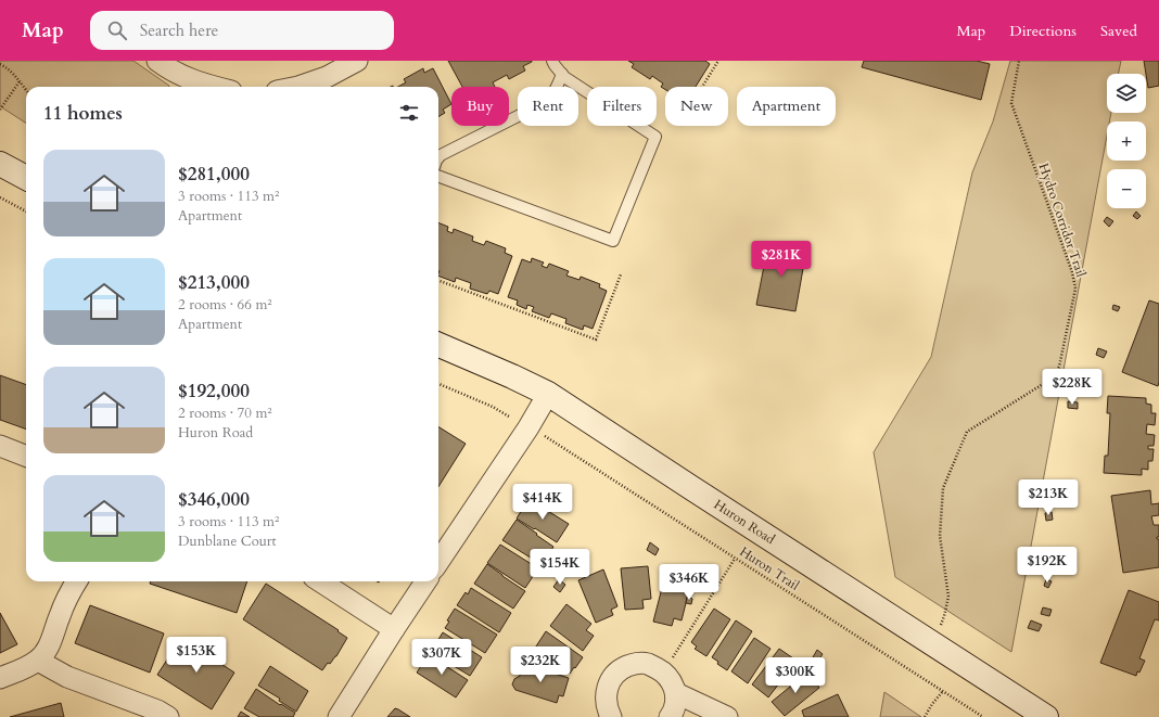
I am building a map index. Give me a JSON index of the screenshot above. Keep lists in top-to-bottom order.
{
  "streets": {
    "main road": ["Huron Road"],
    "path": ["Hydro Corridor Trail", "Huron Trail"]
  },
  "crossings": [
    ["Hydro Corridor Trail", "Huron Road"]
  ],
  "page": {
    "header": "Map",
    "search": "Search here",
    "nav": ["Map", "Directions", "Saved"],
    "map_buttons": ["+", "−"],
    "chip": [
      "Buy",
      "Rent",
      "Filters",
      "New",
      "Apartment"
    ],
    "heading": "11 homes",
    "list": [
      {
        "name": "$281,000",
        "note": "3 rooms · 113 m² · Apartment"
      },
      {
        "name": "$213,000",
        "note": "2 rooms · 66 m² · Apartment"
      },
      {
        "name": "$192,000",
        "note": "2 rooms · 70 m² · Huron Road"
      },
      {
        "name": "$346,000",
        "note": "3 rooms · 113 m² · Dunblane Court"
      }
    ],
    "price": [
      "$281K",
      "$228K",
      "$213K",
      "$414K",
      "$192K",
      "$154K",
      "$346K",
      "$153K",
      "$307K",
      "$232K",
      "$300K"
    ]
  }
}
